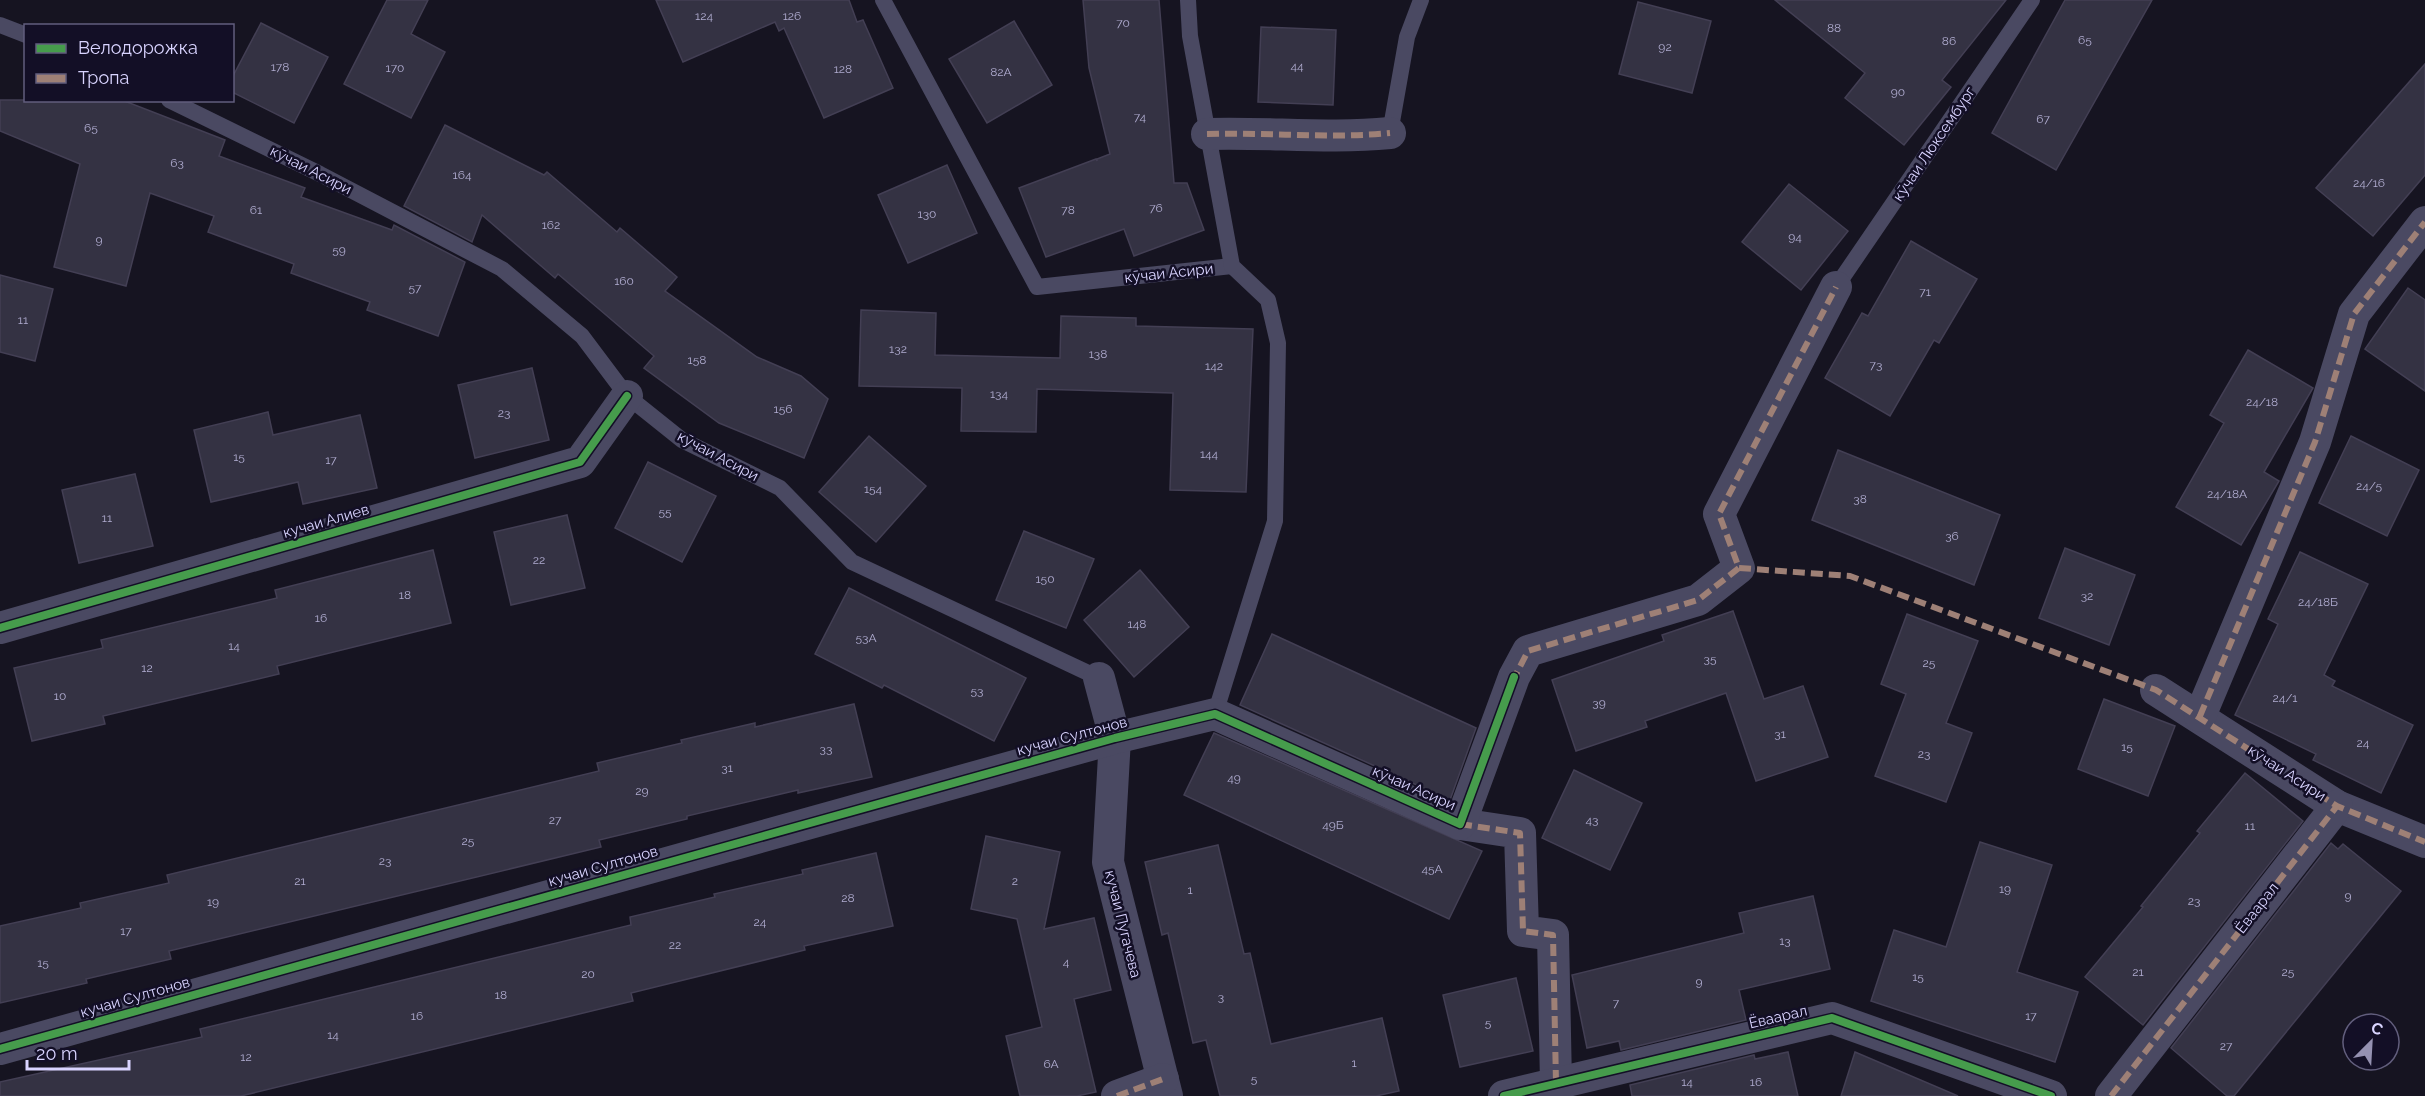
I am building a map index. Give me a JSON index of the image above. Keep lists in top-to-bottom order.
{
  "streets": {
    "street": [
      "кӯчаи Асири",
      "кучаи Алиев",
      "кучаи Султонов",
      "Ёваарал",
      "кучаи Пугачева"
    ],
    "lane": ["кӯчаи Люксембург"]
  },
  "crossings": [
    ["кӯчаи Люксембург", "кӯчаи Асири"],
    ["кӯчаи Асири", "кучаи Алиев"],
    ["кӯчаи Асири", "кучаи Султонов"],
    ["кӯчаи Асири", "Ёваарал"],
    ["кӯчаи Асири", "кучаи Пугачева"],
    ["кучаи Султонов", "кучаи Пугачева"]
  ],
  "house_numbers": [
    "124",
    "126",
    "70",
    "88",
    "65",
    "86",
    "92",
    "44",
    "178",
    "170",
    "128",
    "82А",
    "90",
    "74",
    "67",
    "65",
    "63",
    "164",
    "24/16",
    "76",
    "61",
    "78",
    "130",
    "162",
    "94",
    "9",
    "59",
    "160",
    "57",
    "71",
    "11",
    "132",
    "138",
    "158",
    "73",
    "142",
    "134",
    "24/18",
    "156",
    "23",
    "144",
    "15",
    "17",
    "24/5",
    "154",
    "24/18А",
    "38",
    "55",
    "11",
    "36",
    "22",
    "150",
    "18",
    "32",
    "24/18Б",
    "16",
    "148",
    "53А",
    "14",
    "35",
    "25",
    "12",
    "53",
    "10",
    "24/1",
    "39",
    "31",
    "24",
    "15",
    "33",
    "23",
    "31",
    "49",
    "29",
    "27",
    "43",
    "49Б",
    "11",
    "25",
    "23",
    "45А",
    "21",
    "2",
    "19",
    "1",
    "9",
    "28",
    "23",
    "19",
    "24",
    "17",
    "13",
    "22",
    "4",
    "15",
    "21",
    "25",
    "20",
    "15",
    "9",
    "18",
    "3",
    "7",
    "16",
    "17",
    "5",
    "14",
    "27",
    "12",
    "1",
    "6А",
    "5",
    "14",
    "16"
  ],
  "legend": ["Велодорожка", "Тропа"],
  "scale_bar": "20 m",
  "north": "top right"
}
